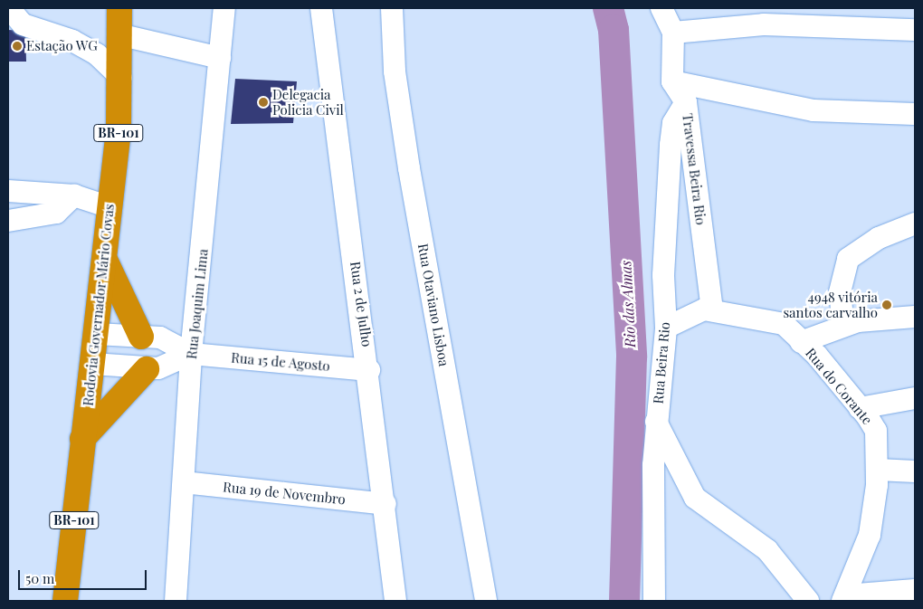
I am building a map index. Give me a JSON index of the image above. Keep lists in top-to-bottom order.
{
  "streets": {
    "highway": ["BR-101", "Rodovia Governador Mário Covas"],
    "street": [
      "Travessa Beira Rio",
      "Rua Joaquim Lima",
      "Rua 2 de Julho",
      "Rua Otaviano Lisboa",
      "Rua 15 de Agosto",
      "Rua Beira Rio",
      "Rua do Corante",
      "Rua 19 de Novembro"
    ]
  },
  "crossings": [
    ["Travessa Beira Rio", "Rua Beira Rio"],
    ["Travessa Beira Rio", "Rua do Corante"],
    ["Rua Joaquim Lima", "Rua 15 de Agosto"],
    ["Rua Joaquim Lima", "Rua 19 de Novembro"],
    ["Rua 2 de Julho", "Rua 15 de Agosto"],
    ["Rua 2 de Julho", "Rua 19 de Novembro"],
    ["Rua Beira Rio", "Rua do Corante"]
  ],
  "water": ["Rio das Almas"],
  "places": ["Estação WG", "Delegacia Policia Civil", "4948 vitória santos carvalho"],
  "scale_bar": "50 m"
}
